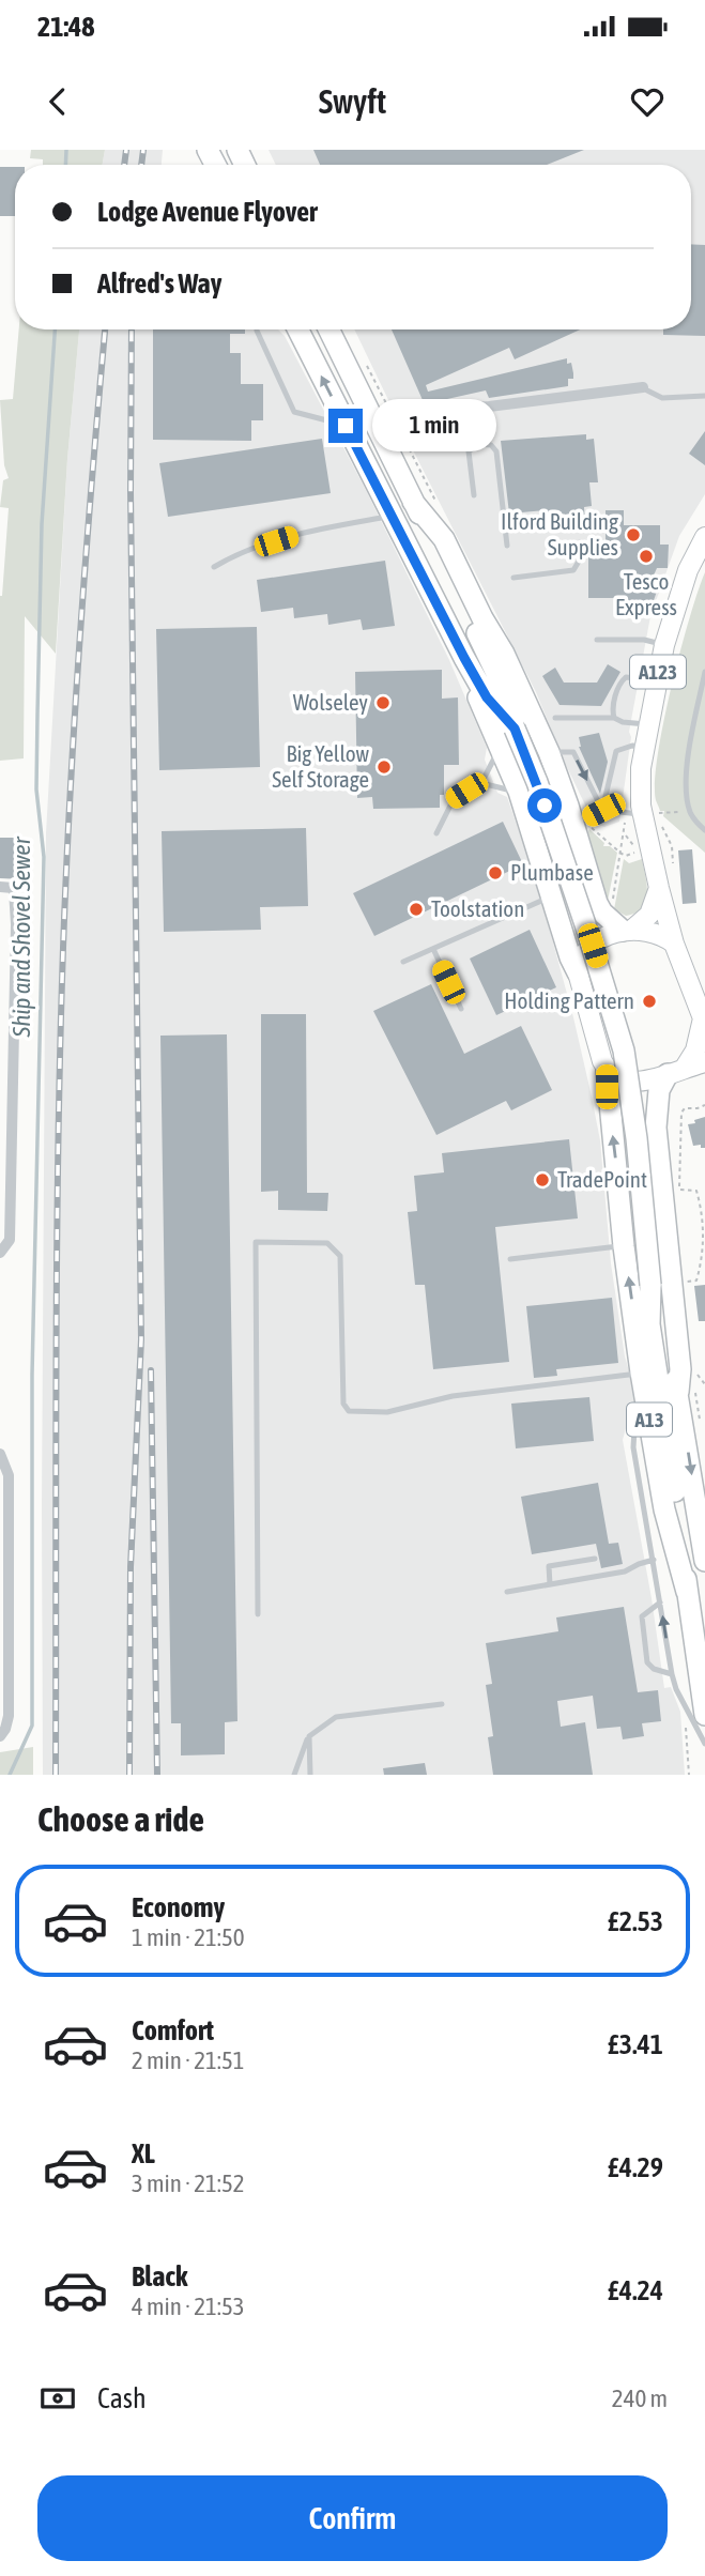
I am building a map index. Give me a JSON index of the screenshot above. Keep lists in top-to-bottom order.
{
  "streets": {
    "highway": ["A13"],
    "main road": ["A123"]
  },
  "crossings": [
    ["A123", "A13"]
  ],
  "water": ["Ship and Shovel Sewer"],
  "places": [
    "Ilford Building Supplies",
    "Tesco Express",
    "Wolseley",
    "Big Yellow Self Storage",
    "Plumbase",
    "Toolstation",
    "Holding Pattern",
    "TradePoint"
  ],
  "page": {
    "status": "21:48",
    "header": "Swyft",
    "banner": ["Lodge Avenue Flyover", "Alfred's Way"],
    "bubble": "1 min",
    "heading": "Choose a ride",
    "list": [
      {
        "name": "Economy",
        "note": "1 min · 21:50",
        "value": "£2.53"
      },
      {
        "name": "Comfort",
        "note": "2 min · 21:51",
        "value": "£3.41"
      },
      {
        "name": "XL",
        "note": "3 min · 21:52",
        "value": "£4.29"
      },
      {
        "name": "Black",
        "note": "4 min · 21:53",
        "value": "£4.24"
      }
    ],
    "pay": ["Cash", "240 m"],
    "buttons": "Confirm"
  }
}
